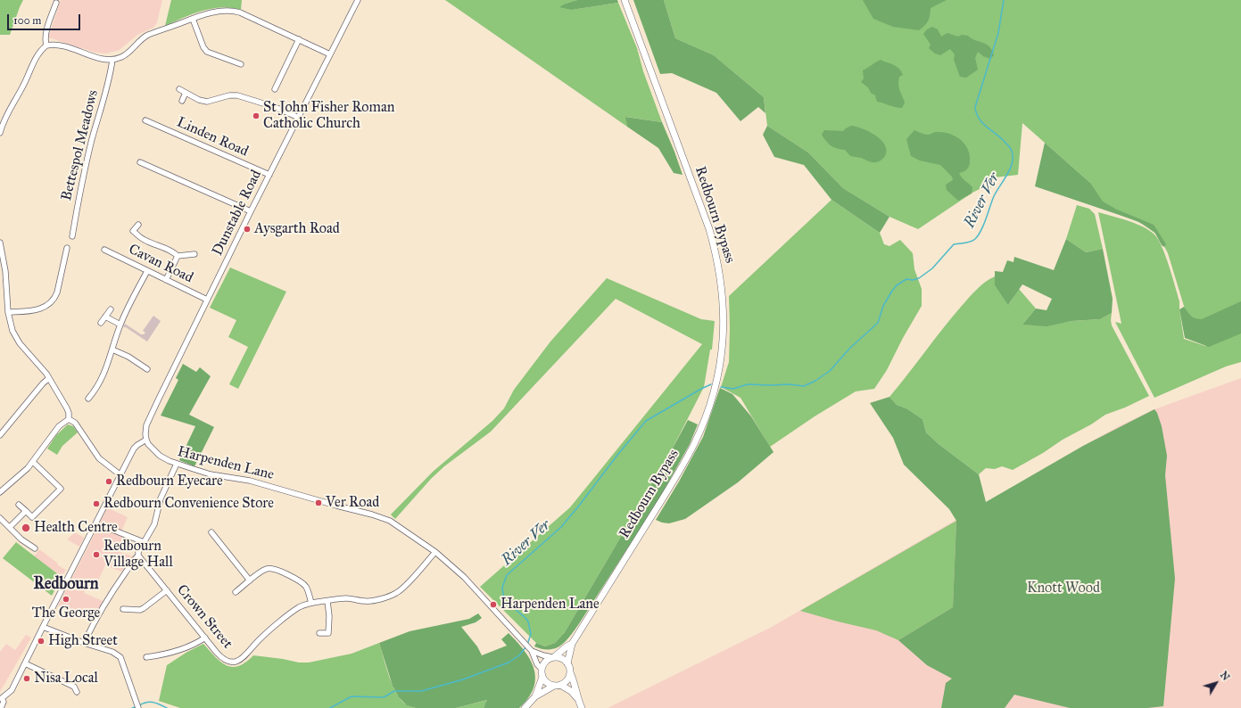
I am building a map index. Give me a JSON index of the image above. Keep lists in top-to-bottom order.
{
  "streets": {
    "main road": ["Redbourn Bypass"],
    "street": [
      "Linden Road",
      "Bettespol Meadows",
      "Dunstable Road",
      "Cavan Road",
      "Harpenden Lane",
      "Crown Street"
    ]
  },
  "crossings": [
    ["Linden Road", "Dunstable Road"],
    ["Dunstable Road", "Cavan Road"],
    ["Dunstable Road", "Harpenden Lane"],
    ["Redbourn Bypass", "Harpenden Lane"]
  ],
  "districts": ["Redbourn"],
  "water": ["River Ver"],
  "parks": ["Knott Wood"],
  "places": [
    "St John Fisher Roman Catholic Church",
    "Aysgarth Road",
    "Redbourn Eyecare",
    "Ver Road",
    "Redbourn Convenience Store",
    "Health Centre",
    "Redbourn Village Hall",
    "The George",
    "Harpenden Lane",
    "High Street",
    "Nisa Local"
  ],
  "scale_bar": "100 m",
  "north": "top right"
}
